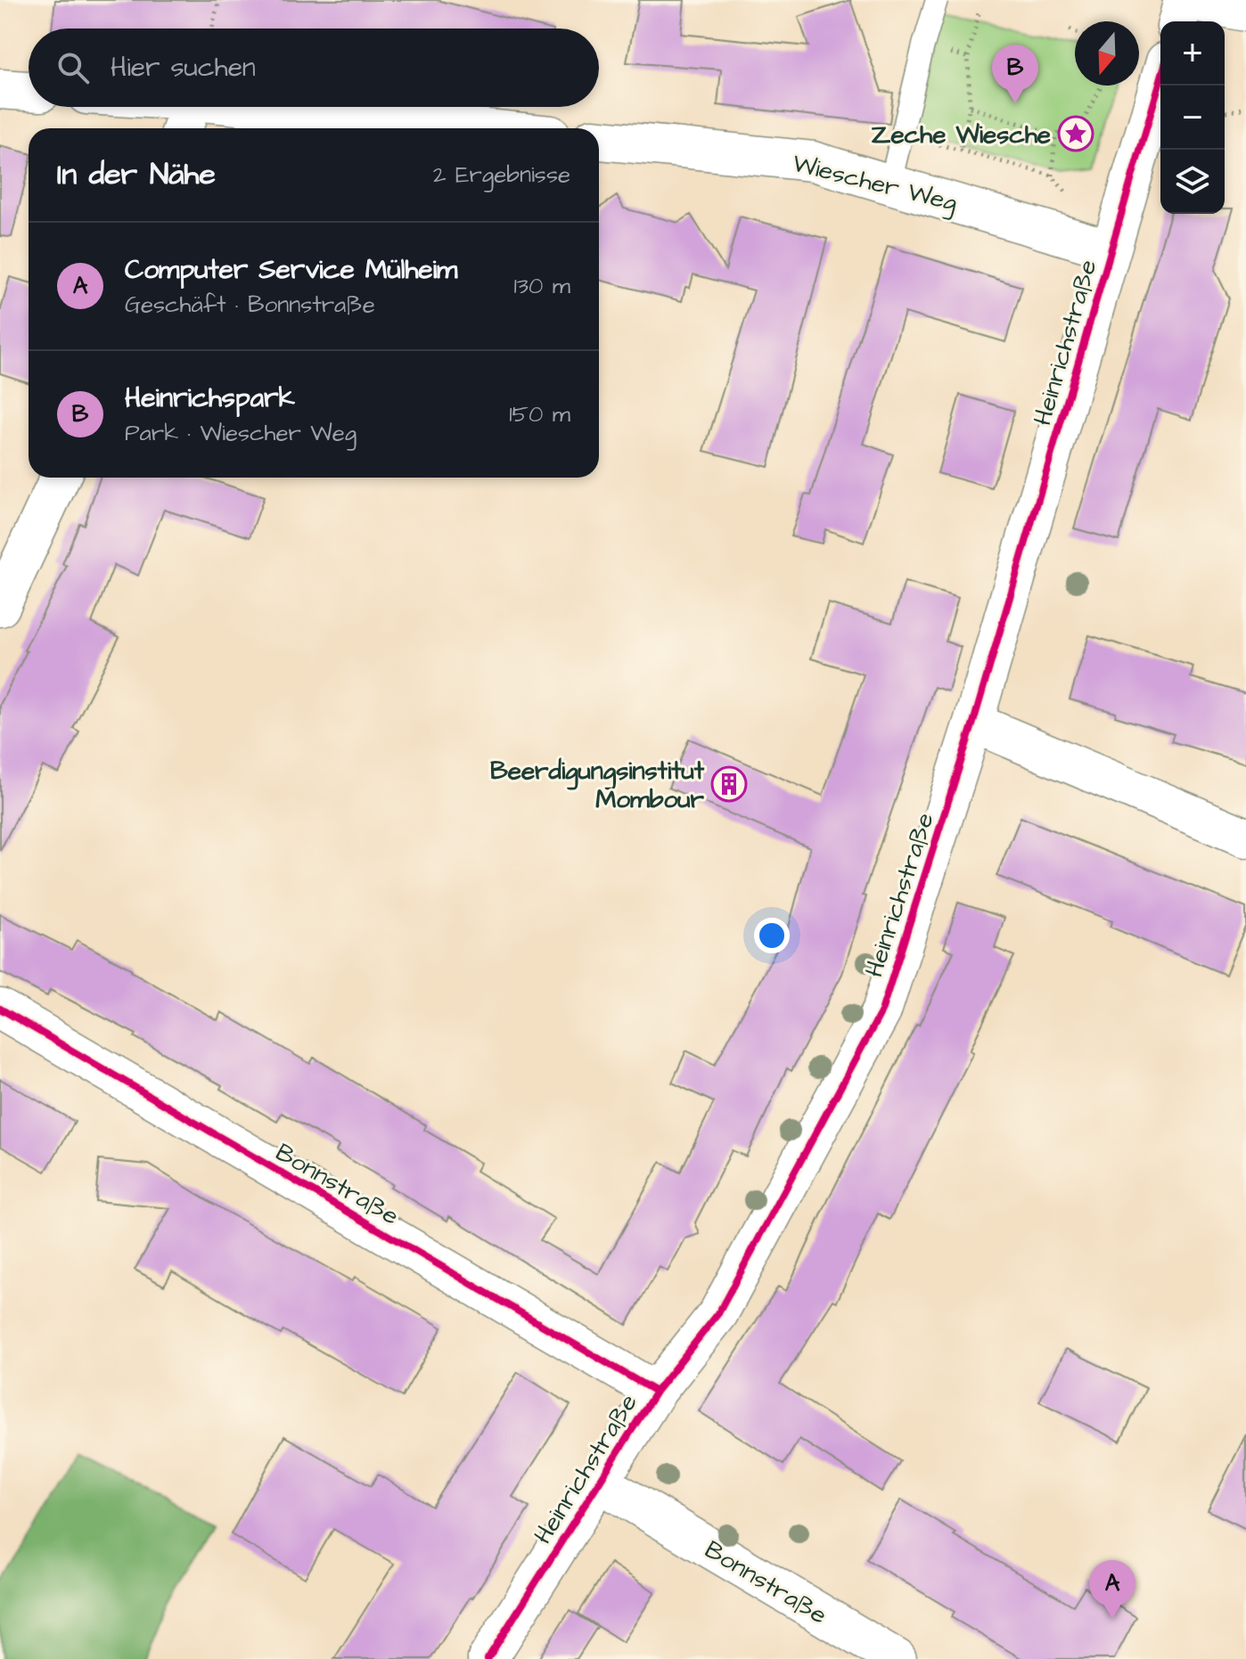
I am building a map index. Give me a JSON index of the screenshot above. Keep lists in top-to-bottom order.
{
  "streets": {
    "street": ["Wiescher Weg", "Heinrichstraße", "Bonnstraße"]
  },
  "crossings": [
    ["Wiescher Weg", "Heinrichstraße"],
    ["Heinrichstraße", "Bonnstraße"]
  ],
  "places": {
    "place": ["Zeche Wiesche"],
    "building": ["Beerdigungsinstitut Mombour"]
  },
  "north": "bottom",
  "page": {
    "map_buttons": ["+", "−"],
    "search": "Hier suchen",
    "pins": ["B", "A"],
    "heading": ["In der Nähe", "2 Ergebnisse"],
    "list": [
      {
        "mark": "A",
        "name": "Computer Service Mülheim",
        "note": "Geschäft · Bonnstraße",
        "value": "130 m"
      },
      {
        "mark": "B",
        "name": "Heinrichspark",
        "note": "Park · Wiescher Weg",
        "value": "150 m"
      }
    ]
  }
}
